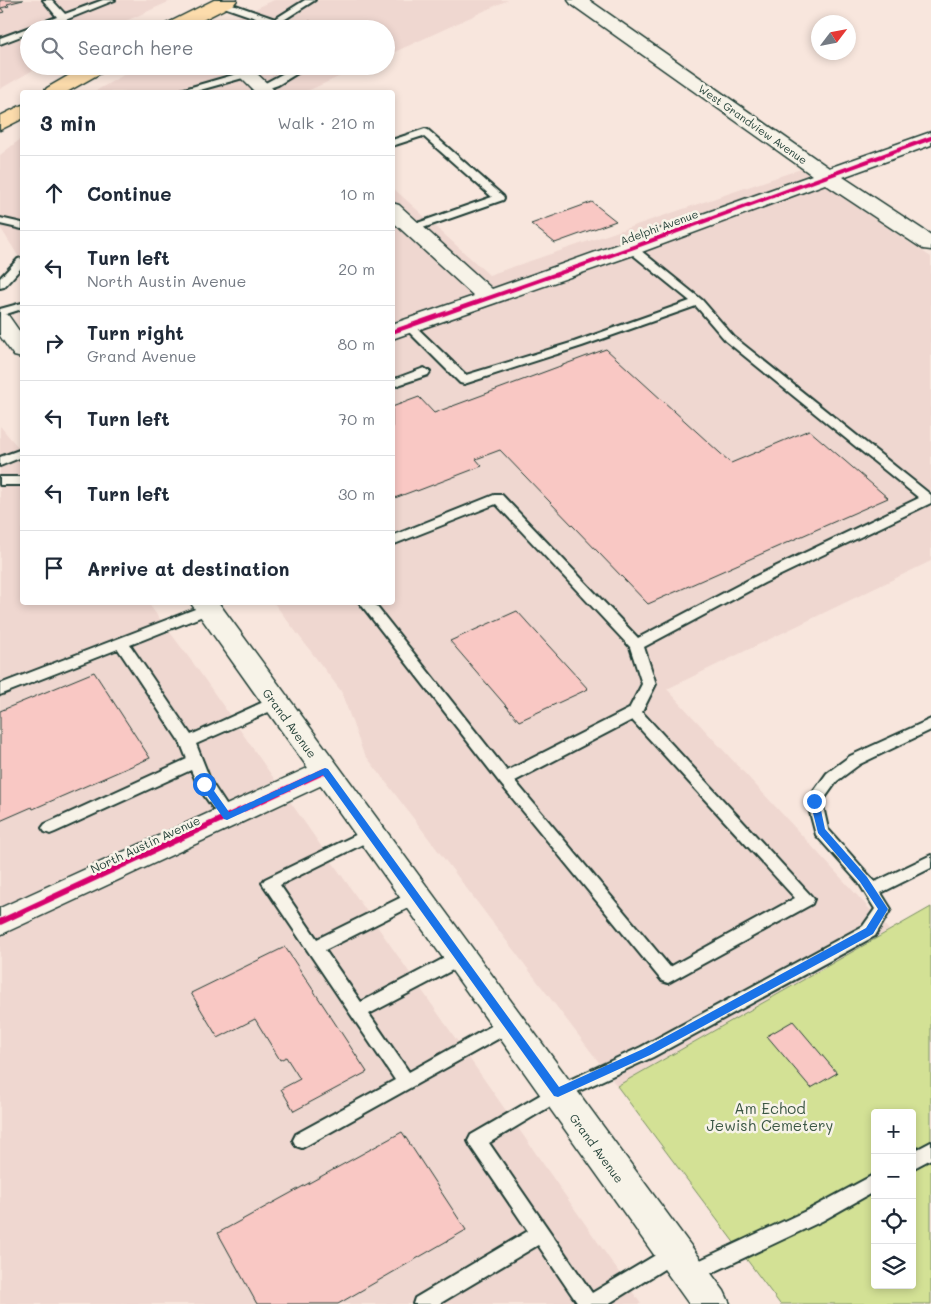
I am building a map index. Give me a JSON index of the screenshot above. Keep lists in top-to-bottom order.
{
  "streets": {
    "street": [
      "West Grandview Avenue",
      "Adelphi Avenue",
      "Grand Avenue",
      "North Austin Avenue"
    ]
  },
  "crossings": [
    ["West Grandview Avenue", "Adelphi Avenue"],
    ["Grand Avenue", "North Austin Avenue"]
  ],
  "parks": ["Am Echod Jewish Cemetery"],
  "north": "top right",
  "page": {
    "search": "Search here",
    "heading": ["3 min", "Walk · 210 m"],
    "list": [
      ["Continue", "10 m"],
      ["Turn left", "North Austin Avenue", "20 m"],
      ["Turn right", "Grand Avenue", "80 m"],
      ["Turn left", "70 m"],
      ["Turn left", "30 m"],
      "Arrive at destination"
    ],
    "map_buttons": ["+", "−"]
  }
}
